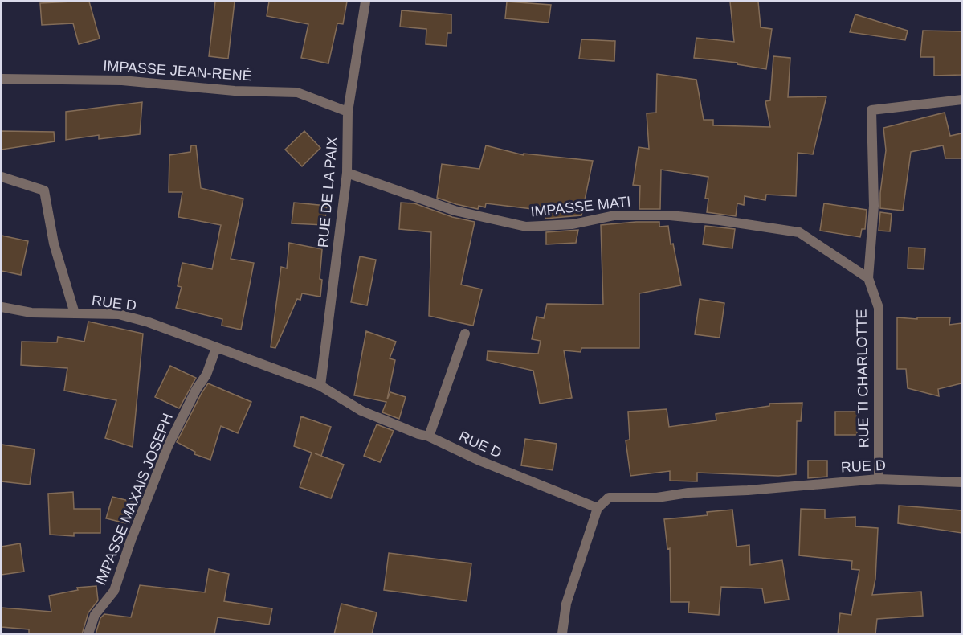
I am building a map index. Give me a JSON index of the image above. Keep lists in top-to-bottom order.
{
  "streets": {
    "street": [
      "IMPASSE JEAN-RENÉ",
      "RUE DE LA PAIX",
      "IMPASSE MATI",
      "RUE D",
      "RUE TI CHARLOTTE",
      "IMPASSE MAXAIS JOSEPH"
    ]
  },
  "crossings": [
    ["IMPASSE JEAN-RENÉ", "RUE DE LA PAIX"],
    ["RUE DE LA PAIX", "IMPASSE MATI"],
    ["RUE DE LA PAIX", "RUE D"],
    ["IMPASSE MATI", "RUE TI CHARLOTTE"],
    ["RUE D", "RUE TI CHARLOTTE"],
    ["RUE D", "IMPASSE MAXAIS JOSEPH"]
  ]
}
